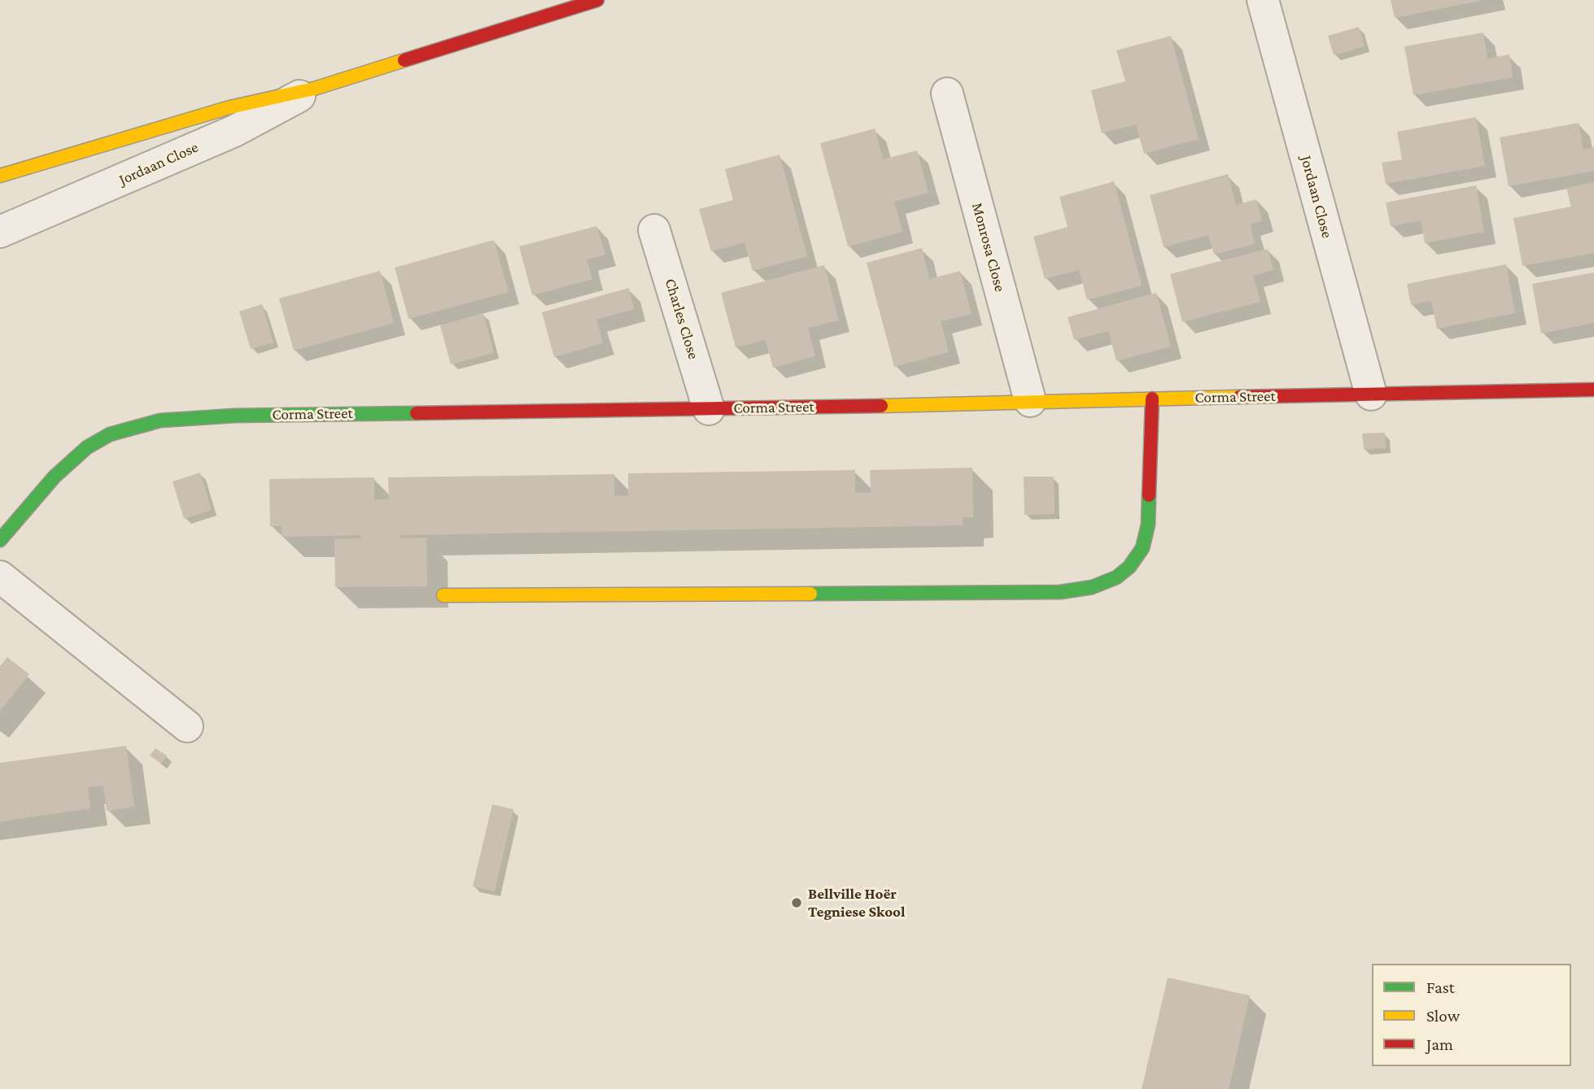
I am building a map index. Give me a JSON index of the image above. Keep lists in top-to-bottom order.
{
  "streets": {
    "street": [
      "Jordaan Close",
      "Monrosa Close",
      "Charles Close",
      "Corma Street"
    ]
  },
  "crossings": [
    ["Jordaan Close", "Corma Street"],
    ["Monrosa Close", "Corma Street"],
    ["Charles Close", "Corma Street"]
  ],
  "places": ["Bellville Hoër Tegniese Skool"],
  "legend": ["Fast", "Slow", "Jam"]
}
